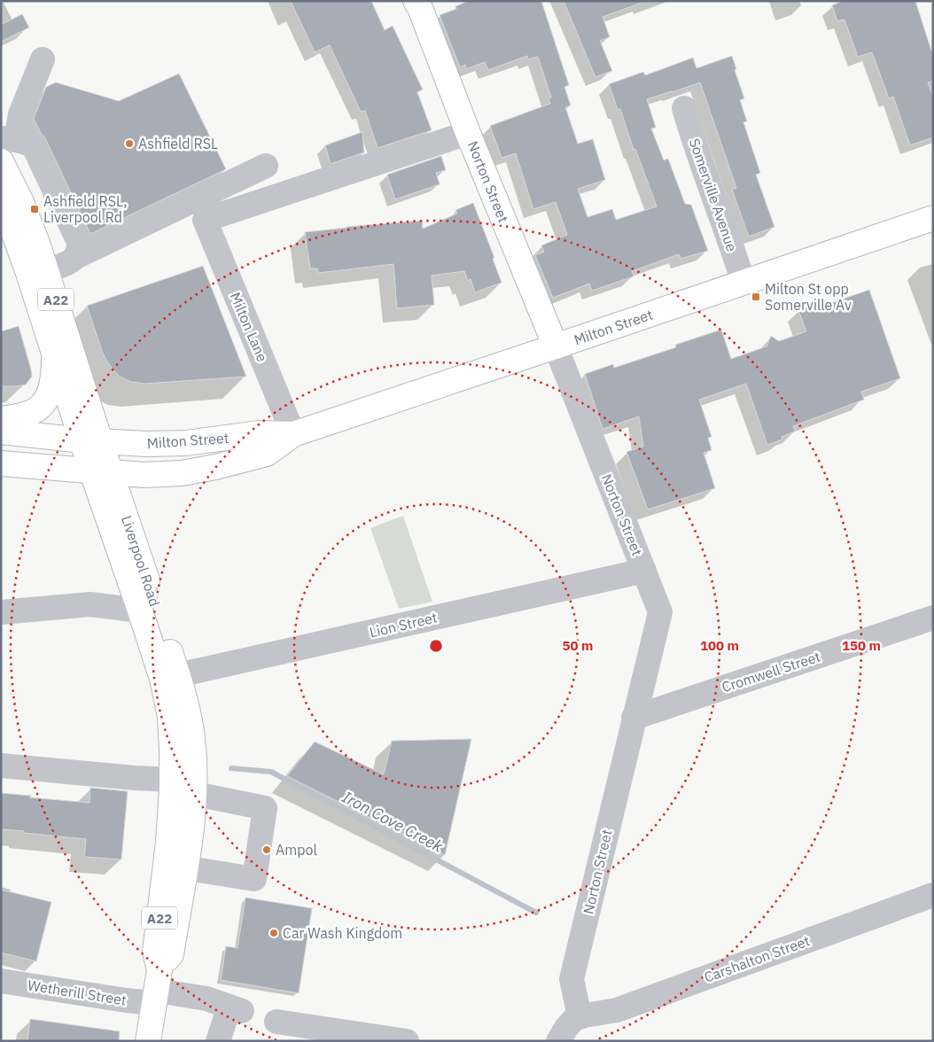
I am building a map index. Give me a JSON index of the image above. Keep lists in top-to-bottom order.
{
  "streets": {
    "main road": [
      "Norton Street",
      "A22",
      "Milton Street",
      "Liverpool Road"
    ],
    "street": [
      "Somerville Avenue",
      "Milton Lane",
      "Lion Street",
      "Cromwell Street",
      "Carshalton Street",
      "Wetherill Street"
    ]
  },
  "crossings": [
    ["Norton Street", "Milton Lane"],
    ["Norton Street", "Milton Street"],
    ["Norton Street", "Lion Street"],
    ["Norton Street", "Cromwell Street"],
    ["Norton Street", "Carshalton Street"],
    ["Somerville Avenue", "Milton Street"],
    ["Milton Lane", "Milton Street"],
    ["Milton Street", "Liverpool Road"],
    ["Liverpool Road", "Lion Street"],
    ["Liverpool Road", "Wetherill Street"]
  ],
  "water": ["Iron Cove Creek"],
  "places": {
    "other": ["Ashfield RSL", "Ampol", "Car Wash Kingdom"],
    "transit": ["Ashfield RSL, Liverpool Rd", "Milton St opp Somerville Av"]
  },
  "rings": ["50 m", "100 m", "150 m"]
}
